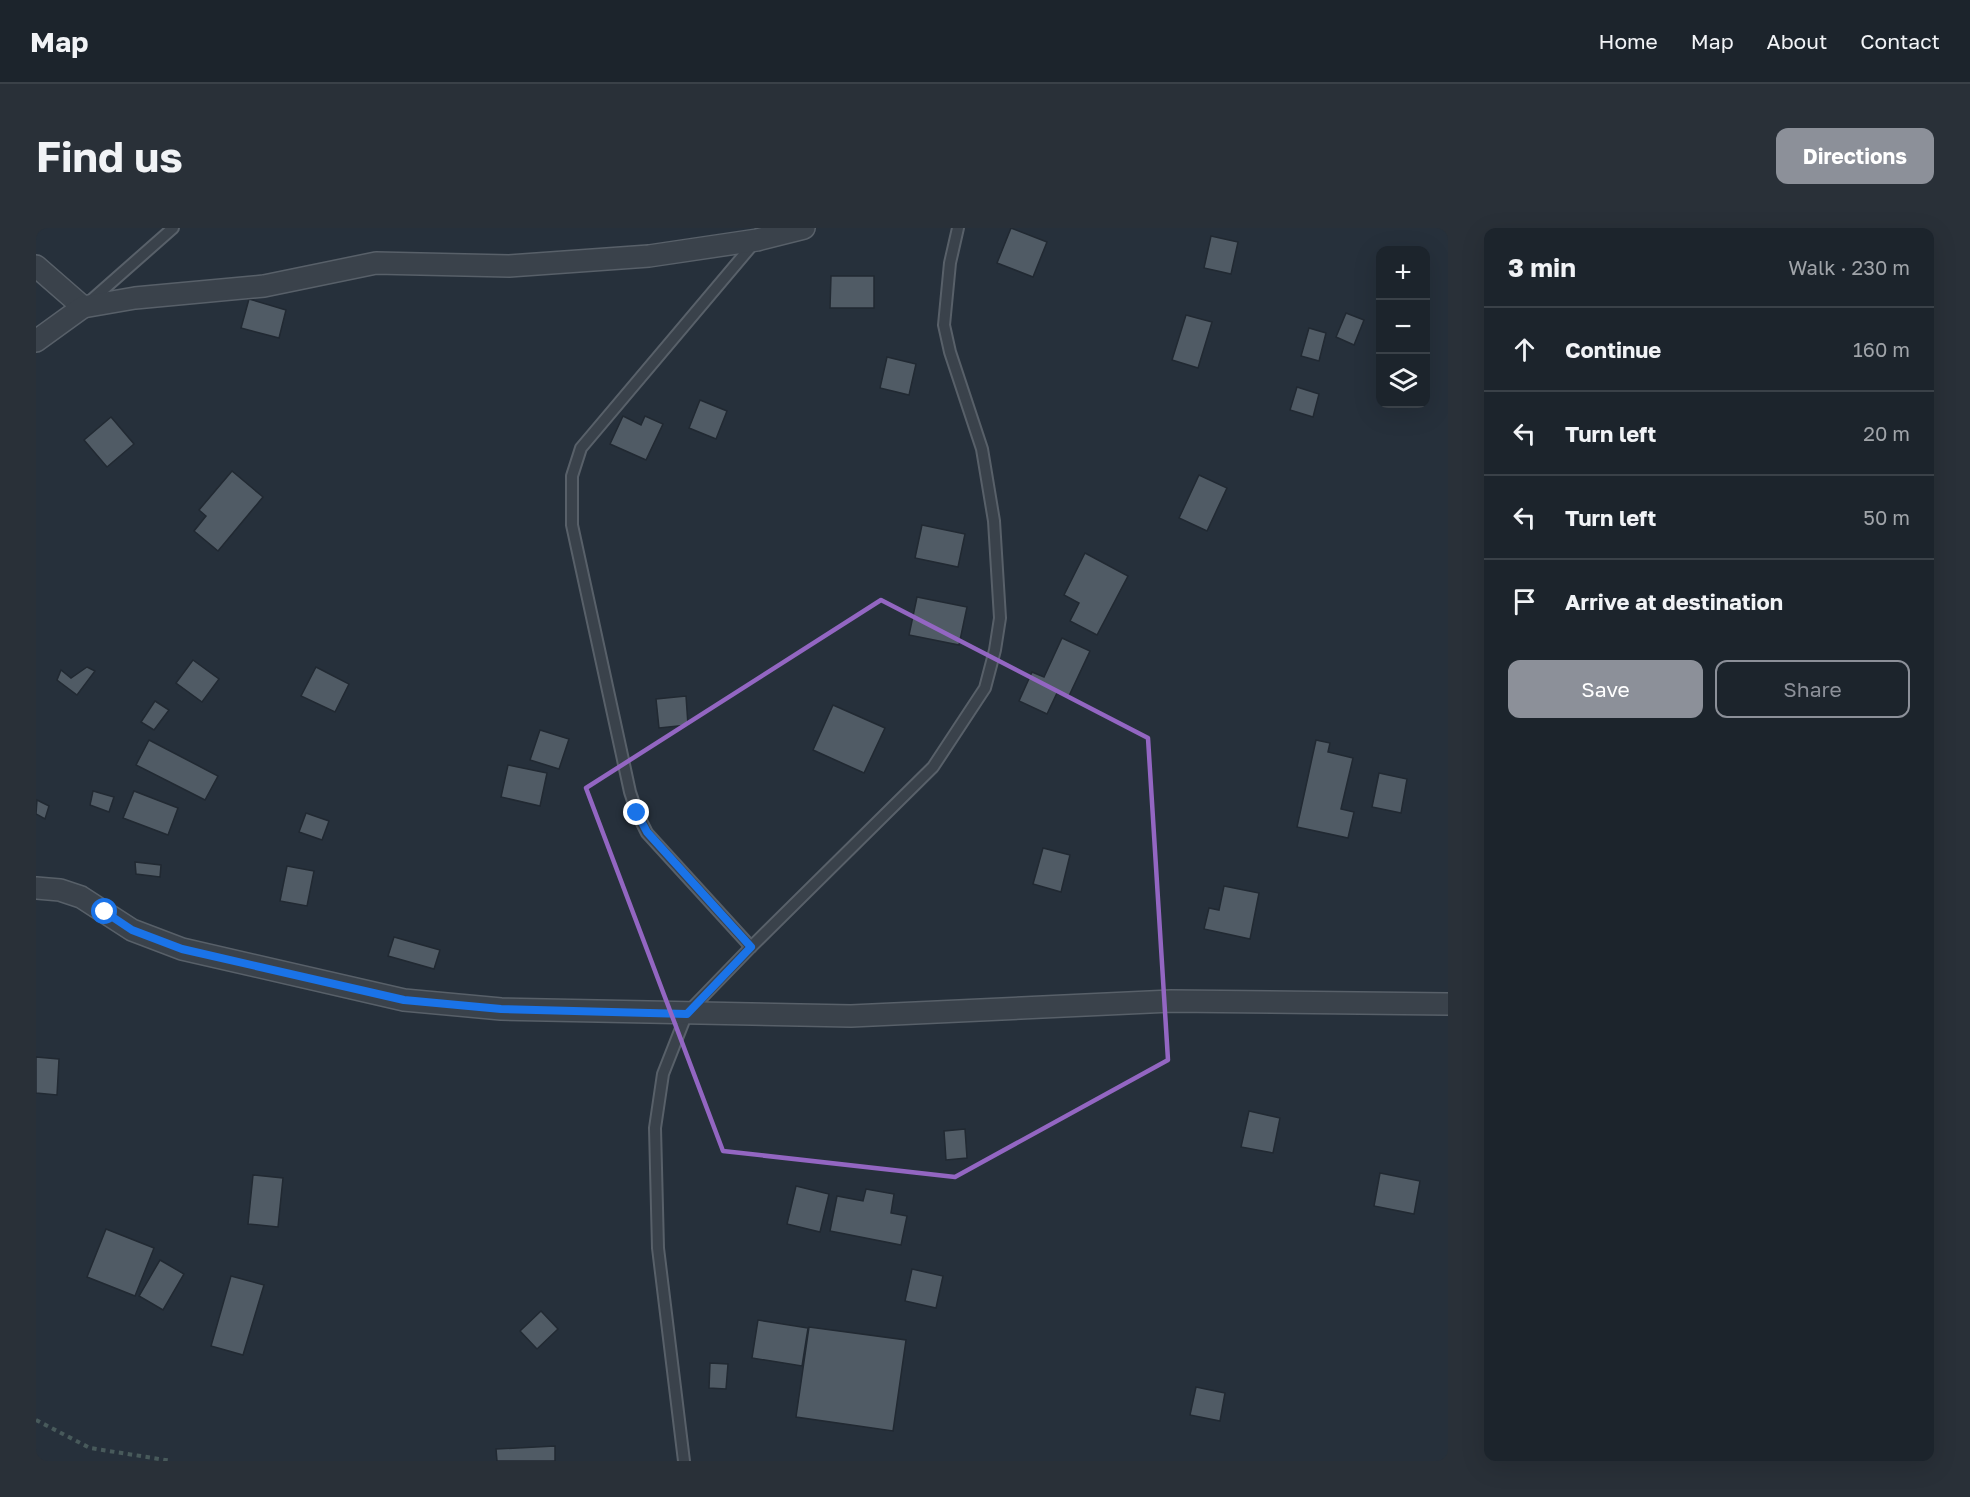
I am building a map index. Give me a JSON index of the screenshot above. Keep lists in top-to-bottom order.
{
  "page": {
    "header": "Map",
    "nav": [
      "Home",
      "Map",
      "About",
      "Contact"
    ],
    "buttons": [
      "Directions",
      ["Save", "Share"]
    ],
    "title": "Find us",
    "heading": ["3 min", "Walk · 230 m"],
    "map_buttons": ["+", "−"],
    "list": [
      ["Continue", "160 m"],
      ["Turn left", "20 m"],
      ["Turn left", "50 m"],
      "Arrive at destination"
    ]
  }
}
